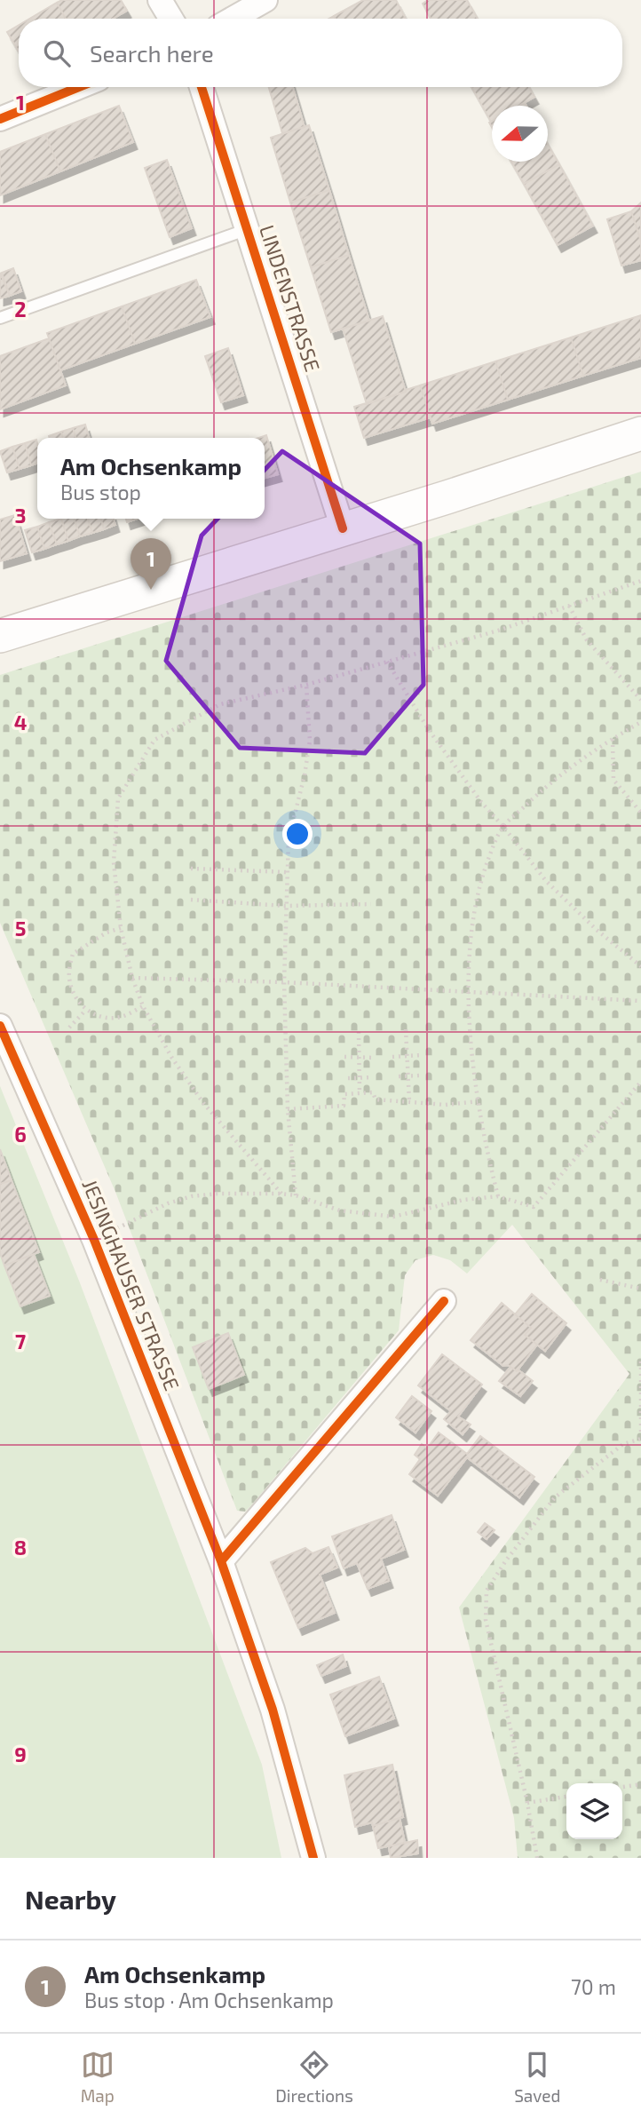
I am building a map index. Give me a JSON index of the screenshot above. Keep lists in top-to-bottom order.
{
  "streets": {
    "street": ["LINDENSTRASSE", "JESINGHAUSER STRASSE"]
  },
  "north": "left",
  "page": {
    "search": "Search here",
    "popup": ["Am Ochsenkamp", "Bus stop"],
    "pins": "1",
    "heading": "Nearby",
    "list": [
      {
        "mark": "1",
        "name": "Am Ochsenkamp",
        "note": "Bus stop · Am Ochsenkamp",
        "value": "70 m"
      }
    ],
    "nav": ["Map", "Directions", "Saved"]
  },
  "grid": {
    "rows": [
      "1",
      "2",
      "3",
      "4",
      "5",
      "6",
      "7",
      "8",
      "9"
    ]
  }
}
